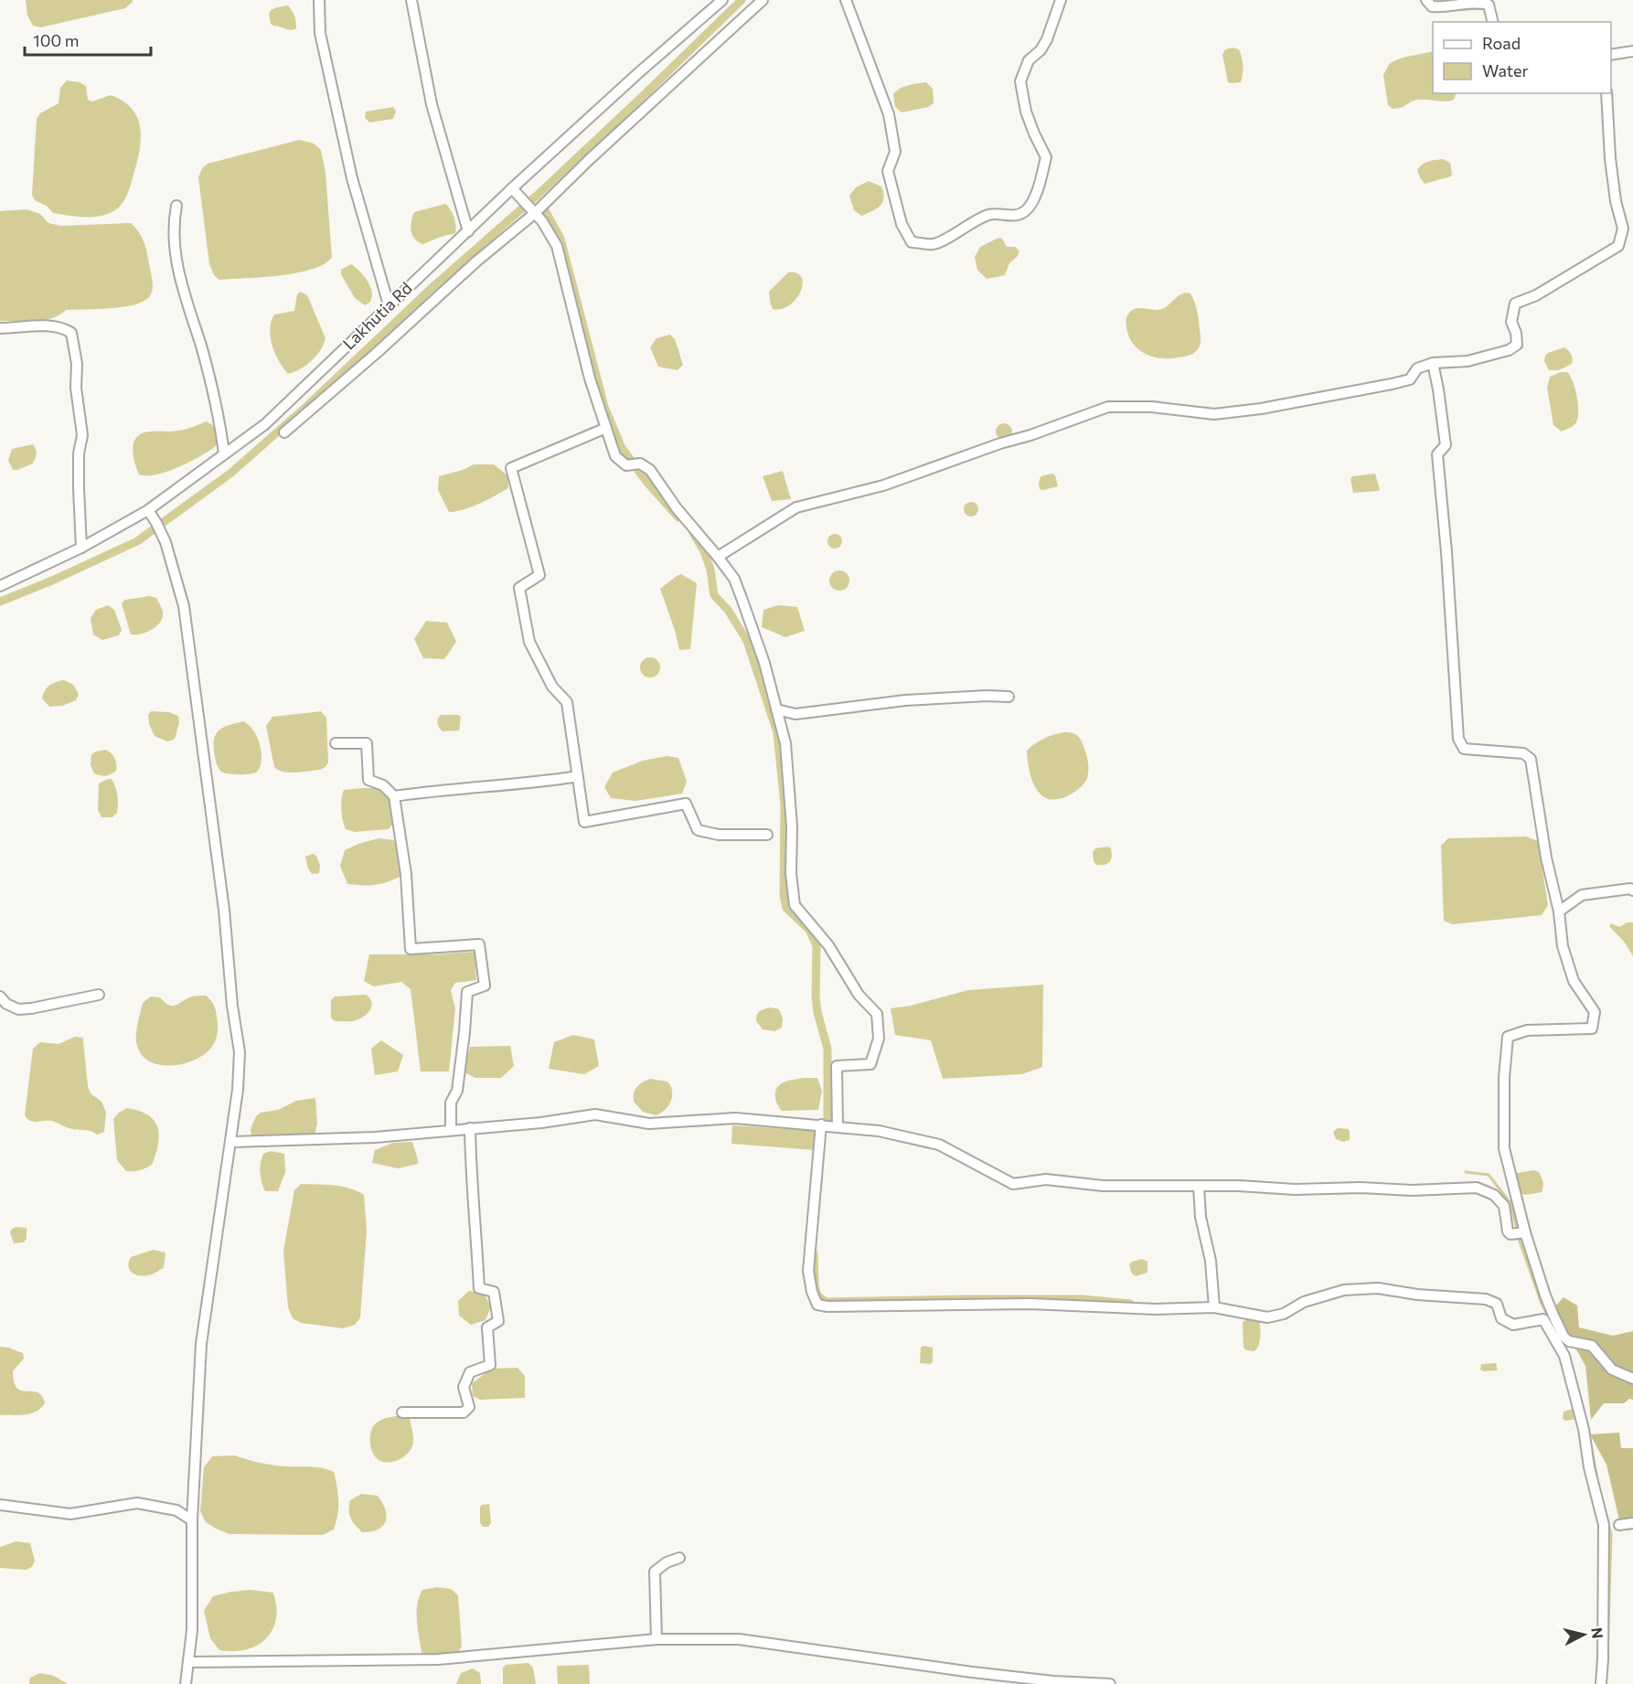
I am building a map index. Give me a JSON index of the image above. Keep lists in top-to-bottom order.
{
  "streets": {
    "street": ["Lakhutia Rd"]
  },
  "legend": ["Road", "Water"],
  "scale_bar": "100 m",
  "north": "right"
}
